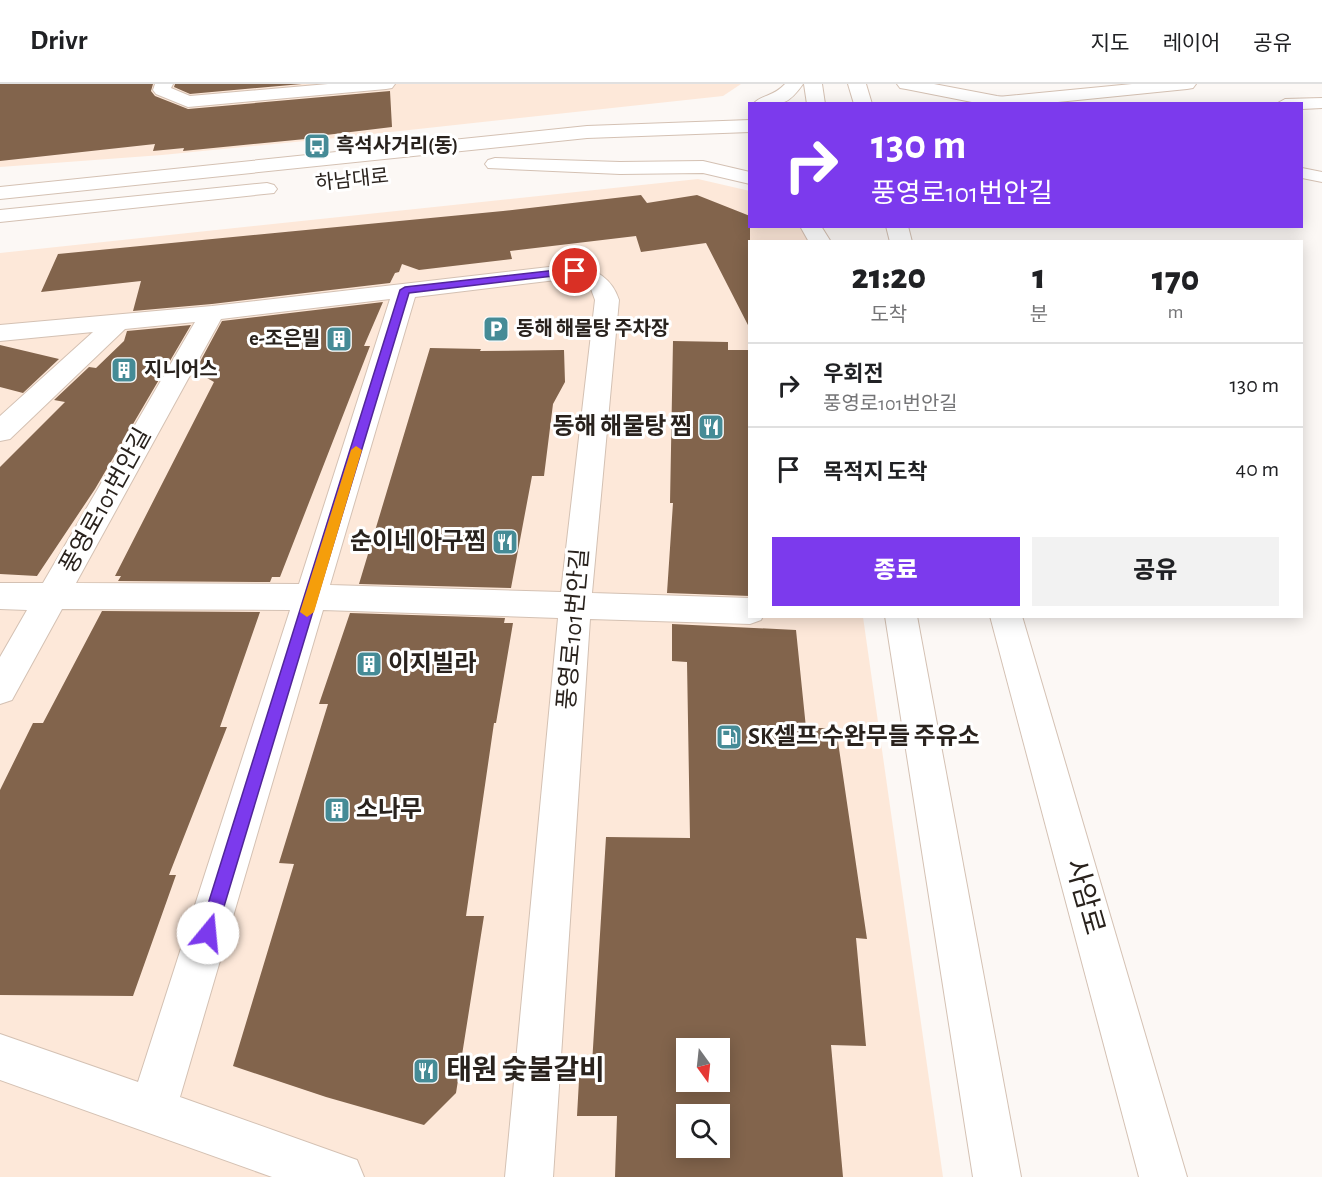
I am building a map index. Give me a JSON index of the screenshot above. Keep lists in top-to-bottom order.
{
  "streets": {
    "street": ["하남대로", "풍영로101번안길", "사암로"]
  },
  "places": {
    "bus stop": ["흑석사거리(동)"],
    "parking": ["동해 해물탕 주차장"],
    "building": [
      "e-조은빌",
      "지니어스",
      "이지빌라",
      "소나무"
    ],
    "restaurant": ["동해 해물탕 찜", "순이네 아구찜", "태원 숯불갈비"],
    "fuel station": ["SK셀프 수완무들 주유소"]
  },
  "north": "bottom",
  "page": {
    "header": "Drivr",
    "nav": ["지도", "레이어", "공유"],
    "turn": ["130 m", "풍영로101번안길"],
    "eta": [
      "21:20",
      "도착",
      "1",
      "분",
      "170",
      "m"
    ],
    "list": [
      {
        "name": "우회전",
        "note": "풍영로101번안길",
        "value": "130 m"
      },
      {
        "name": "목적지 도착",
        "value": "40 m"
      }
    ],
    "buttons": ["종료", "공유"]
  }
}
